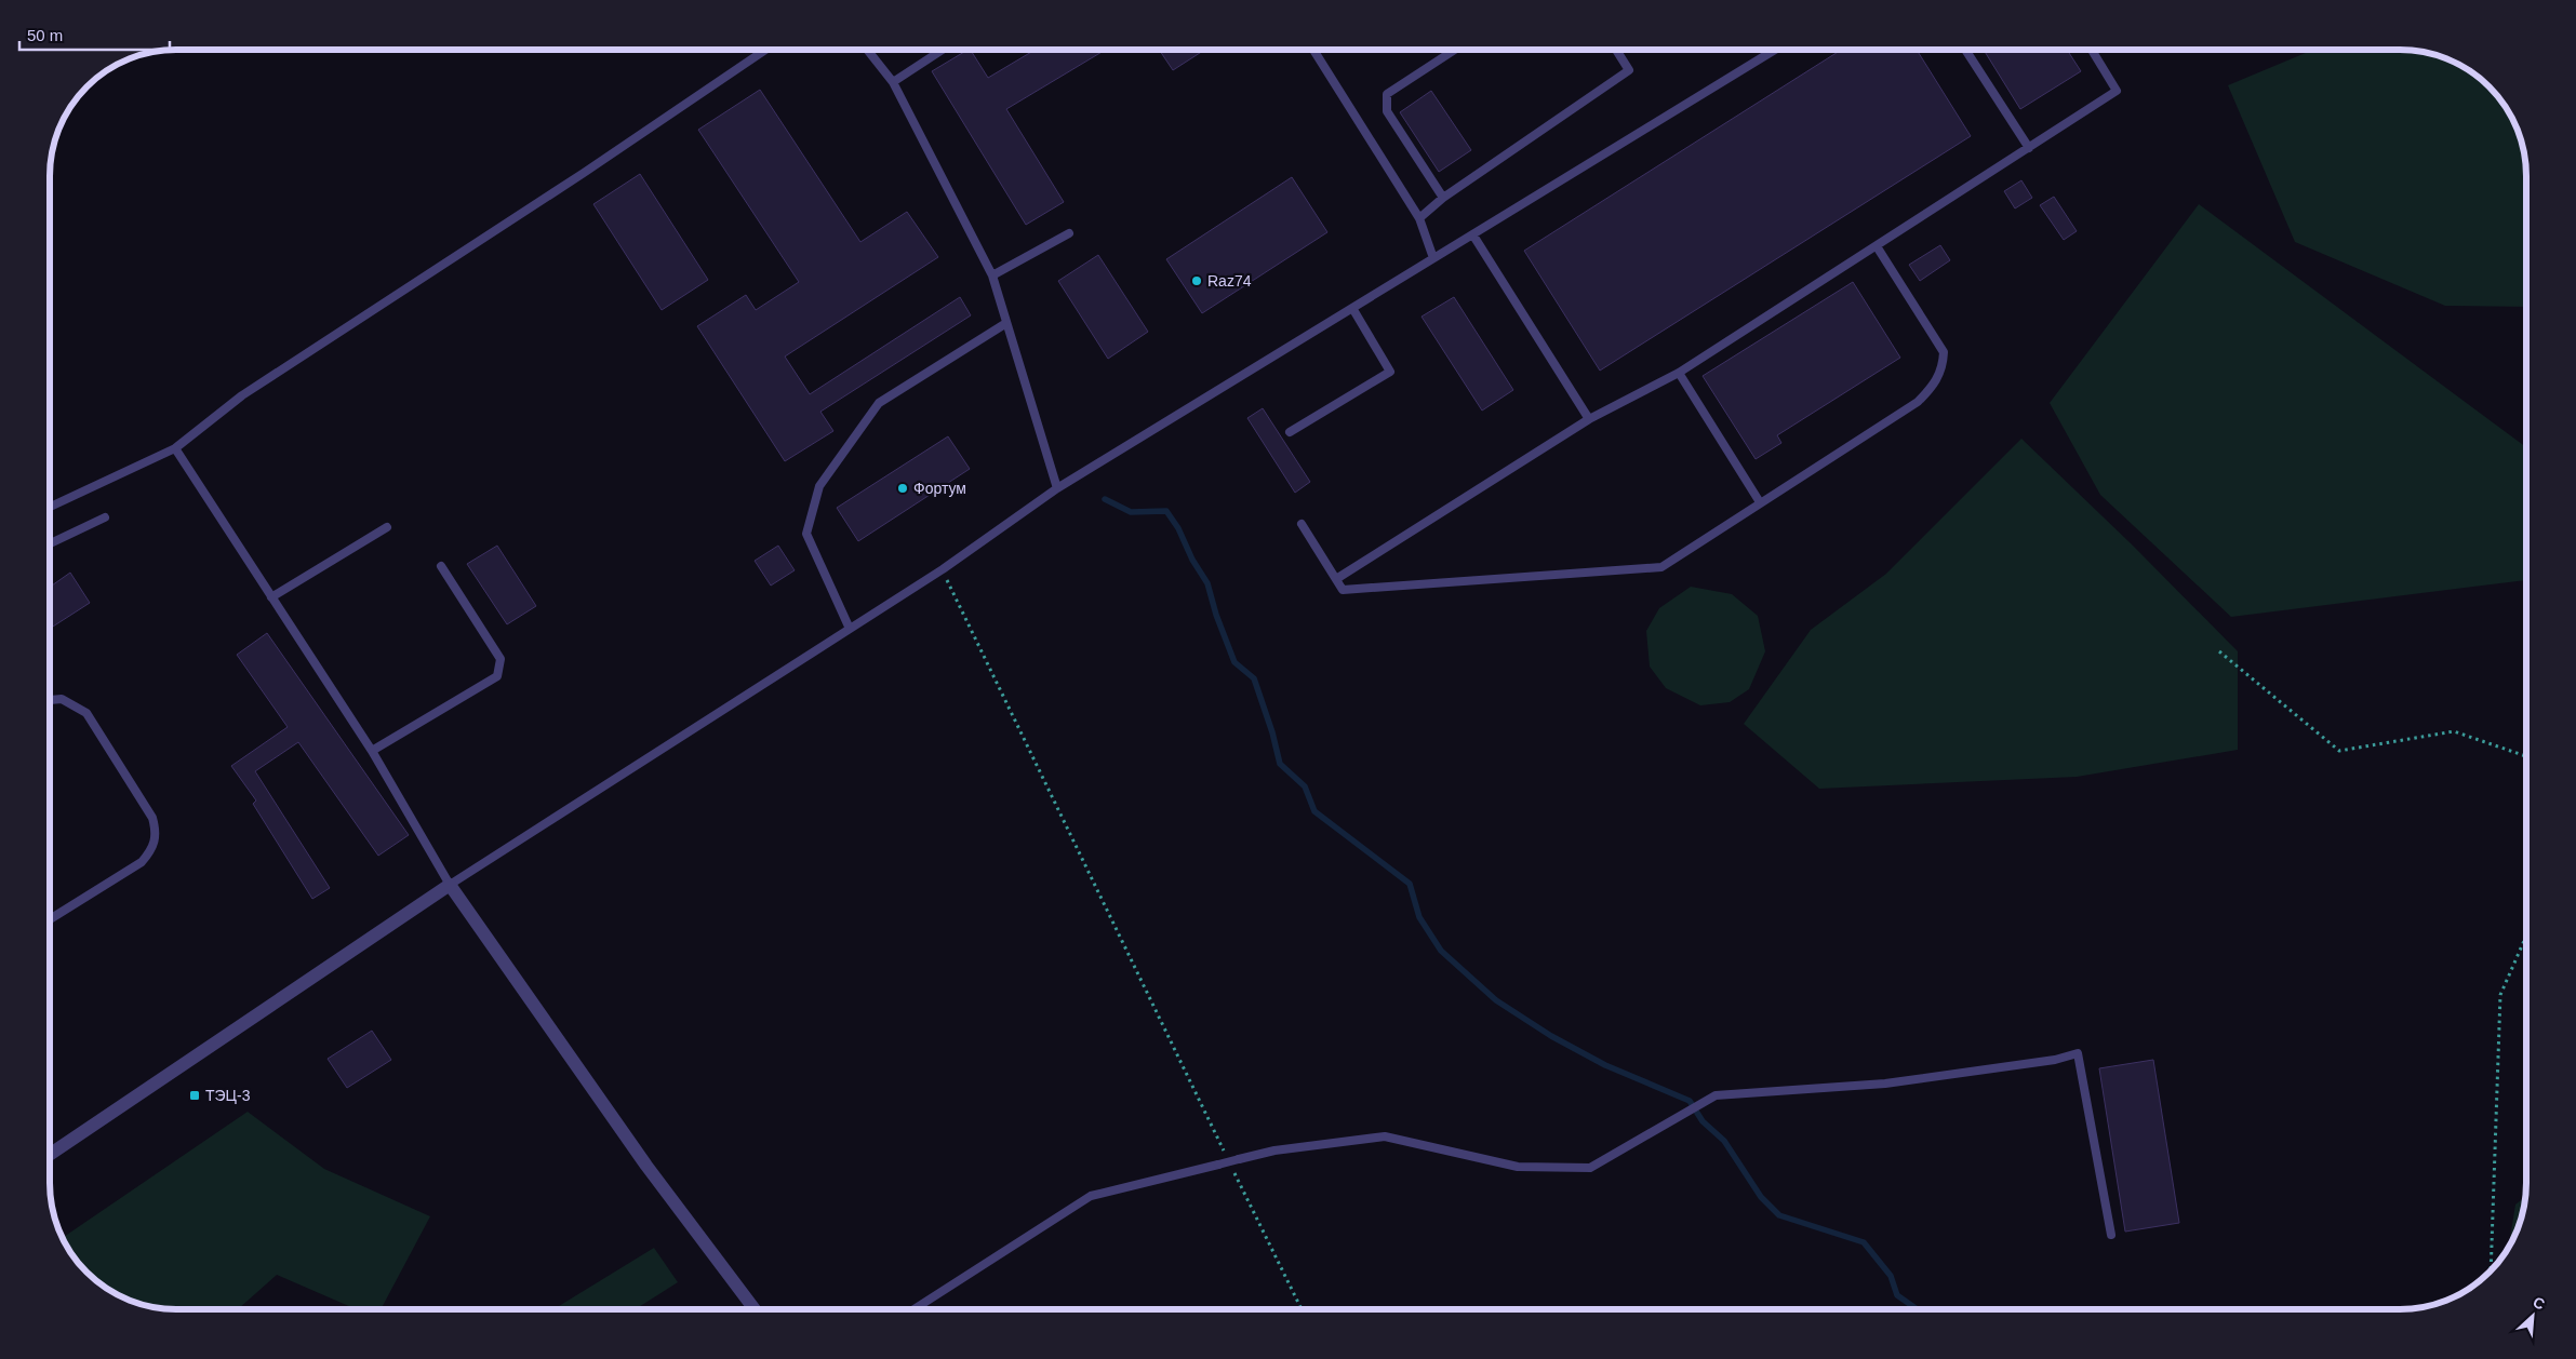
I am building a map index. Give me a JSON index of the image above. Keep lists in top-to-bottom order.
{
  "places": {
    "other": ["Raz74", "Фортум"],
    "transit": ["ТЭЦ-3"]
  },
  "scale_bar": "50 m",
  "north": "top right"
}
